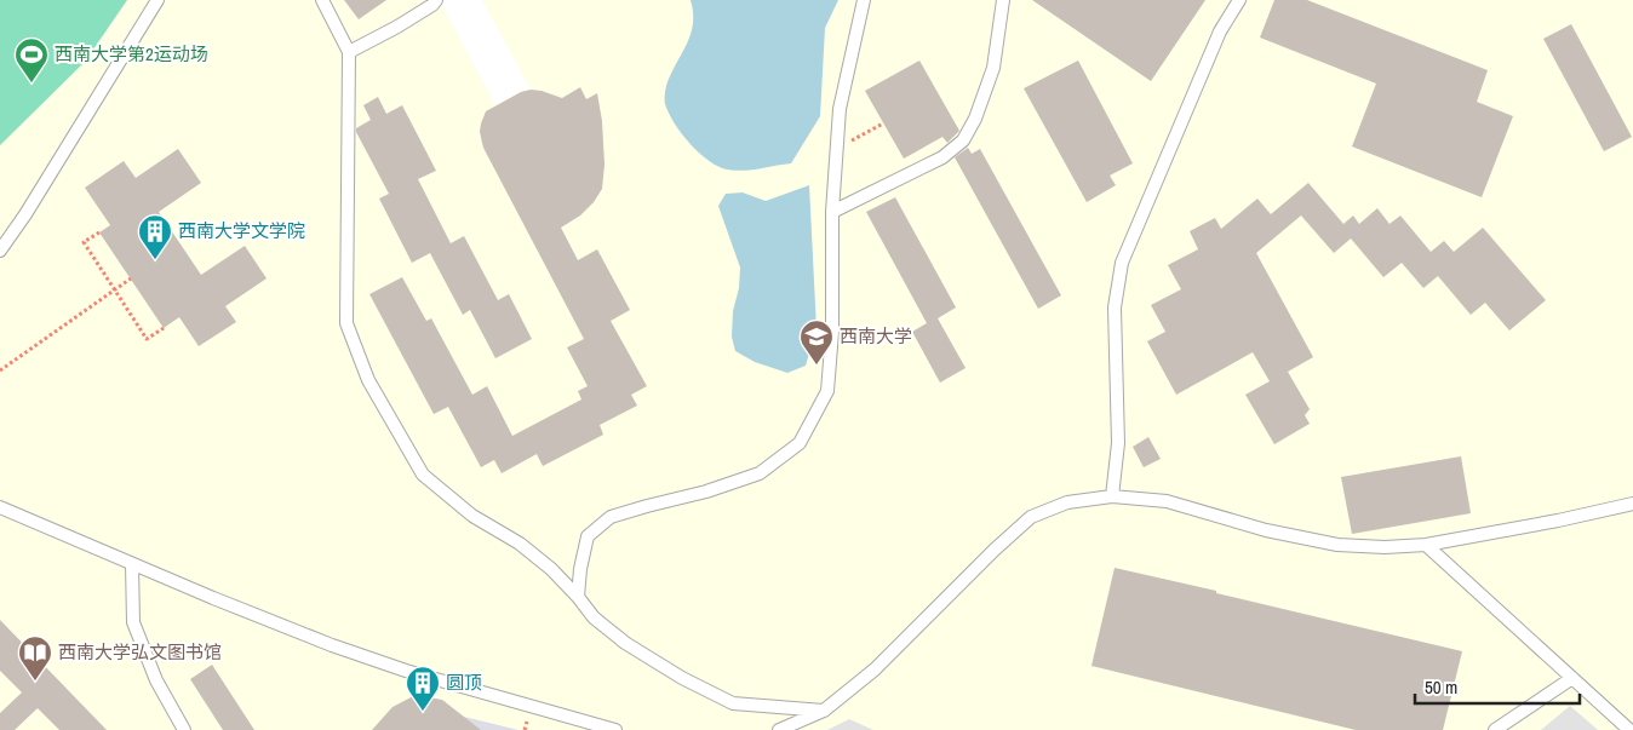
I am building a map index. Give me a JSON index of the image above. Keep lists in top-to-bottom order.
{
  "places": {
    "sports": ["西南大学第2运动场"],
    "building": ["西南大学文学院", "圆顶"],
    "school or university": ["西南大学"],
    "library": ["西南大学弘文图书馆"]
  },
  "scale_bar": "50 m"
}
